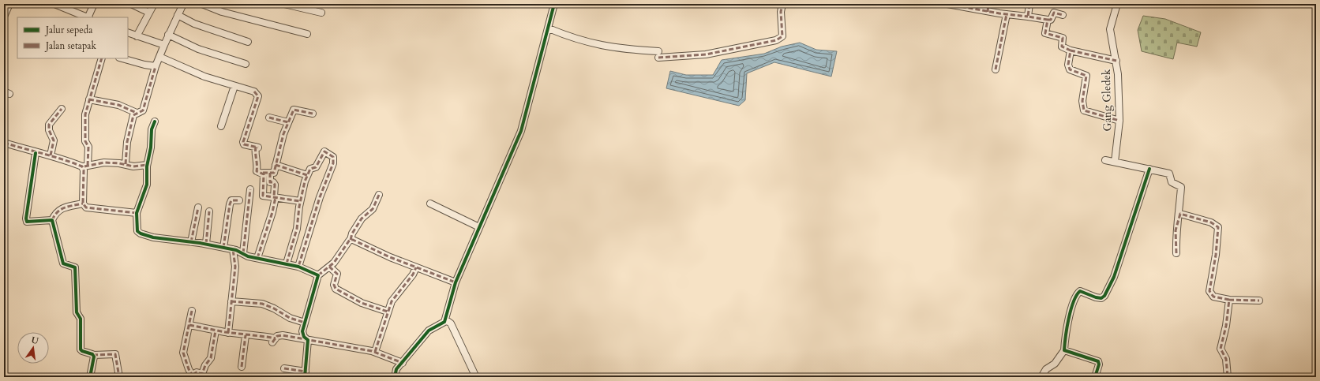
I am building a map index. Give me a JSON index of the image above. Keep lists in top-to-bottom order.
{
  "streets": {
    "street": ["Gang Gledek"]
  },
  "legend": ["Jalur sepeda", "Jalan setapak"],
  "north": "top"
}
